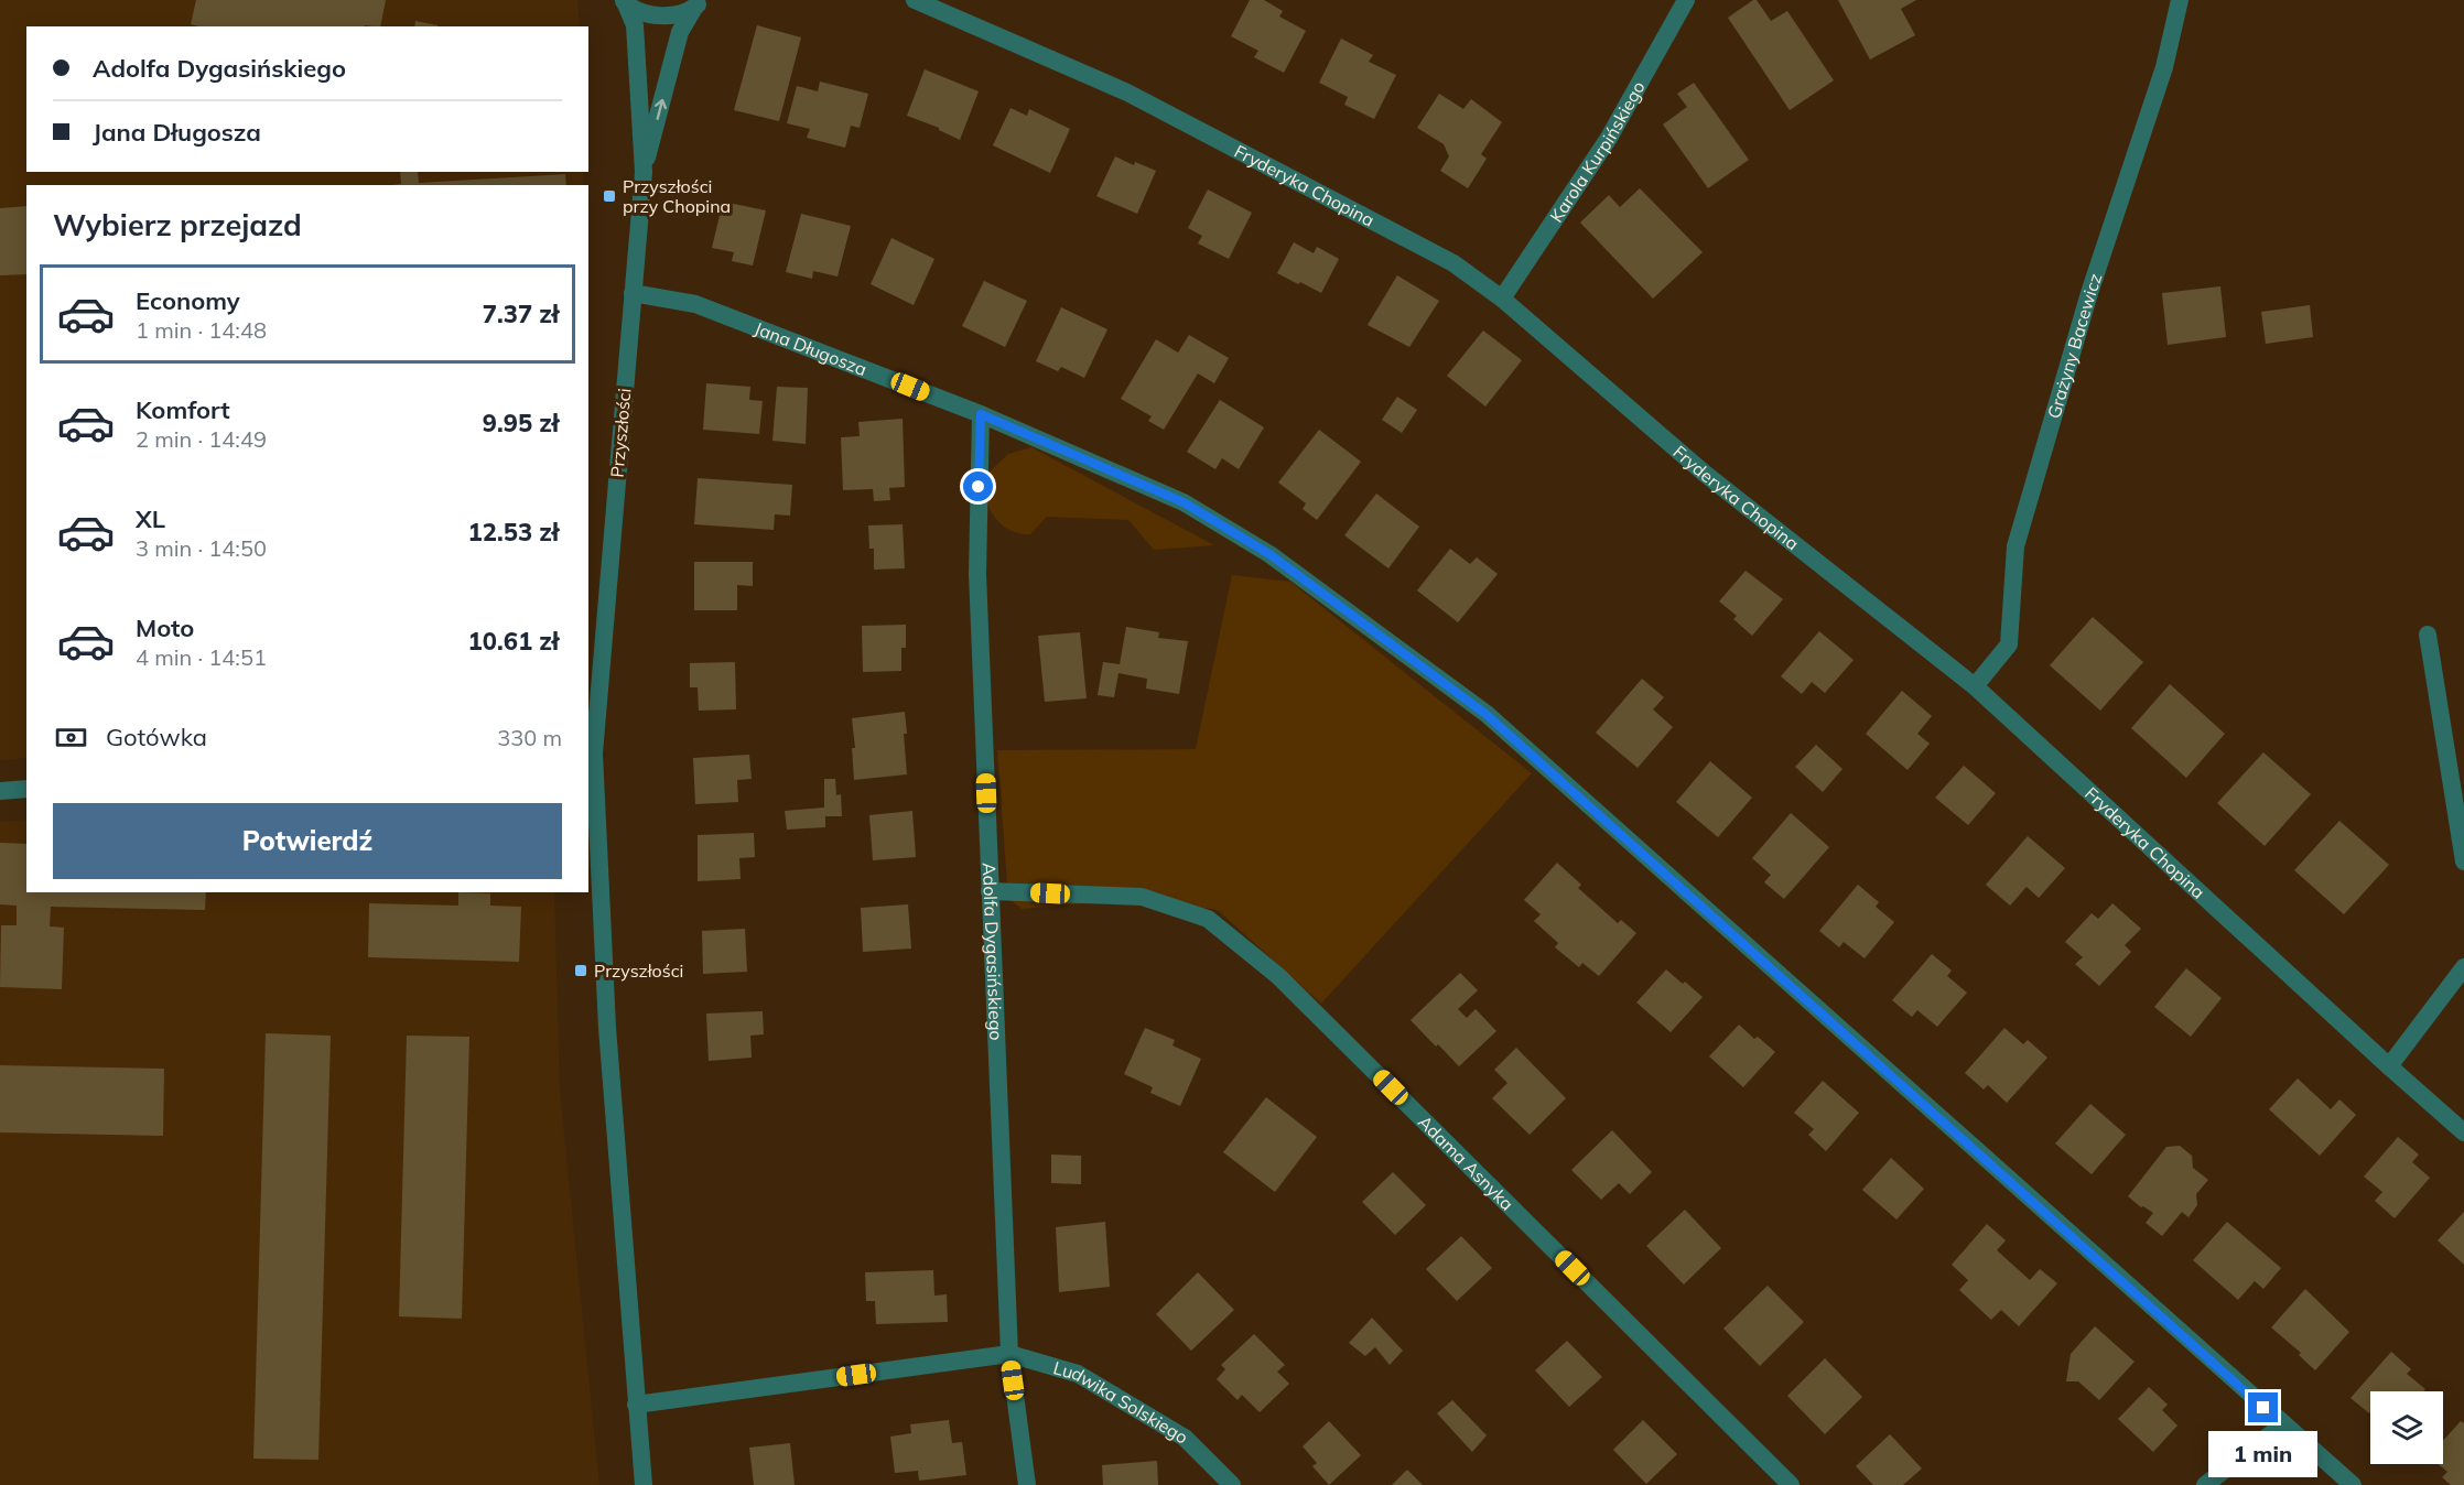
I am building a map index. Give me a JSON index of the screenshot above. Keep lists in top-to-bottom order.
{
  "streets": {
    "street": [
      "Karola Kurpińskiego",
      "Fryderyka Chopina",
      "Grażyny Bacewicz",
      "Jana Długosza",
      "Przyszłości",
      "Adolfa Dygasińskiego",
      "Adama Asnyka",
      "Ludwika Solskiego"
    ]
  },
  "crossings": [
    ["Karola Kurpińskiego", "Fryderyka Chopina"],
    ["Fryderyka Chopina", "Grażyny Bacewicz"],
    ["Jana Długosza", "Przyszłości"],
    ["Jana Długosza", "Adolfa Dygasińskiego"],
    ["Przyszłości", "Ludwika Solskiego"],
    ["Adolfa Dygasińskiego", "Adama Asnyka"],
    ["Adolfa Dygasińskiego", "Ludwika Solskiego"]
  ],
  "places": {
    "transit": ["Przyszłości przy Chopina", "Przyszłości"]
  },
  "page": {
    "banner": ["Adolfa Dygasińskiego", "Jana Długosza"],
    "heading": "Wybierz przejazd",
    "list": [
      {
        "name": "Economy",
        "note": "1 min · 14:48",
        "value": "7.37 zł"
      },
      {
        "name": "Komfort",
        "note": "2 min · 14:49",
        "value": "9.95 zł"
      },
      {
        "name": "XL",
        "note": "3 min · 14:50",
        "value": "12.53 zł"
      },
      {
        "name": "Moto",
        "note": "4 min · 14:51",
        "value": "10.61 zł"
      }
    ],
    "pay": ["Gotówka", "330 m"],
    "buttons": "Potwierdź",
    "bubble": "1 min"
  }
}
